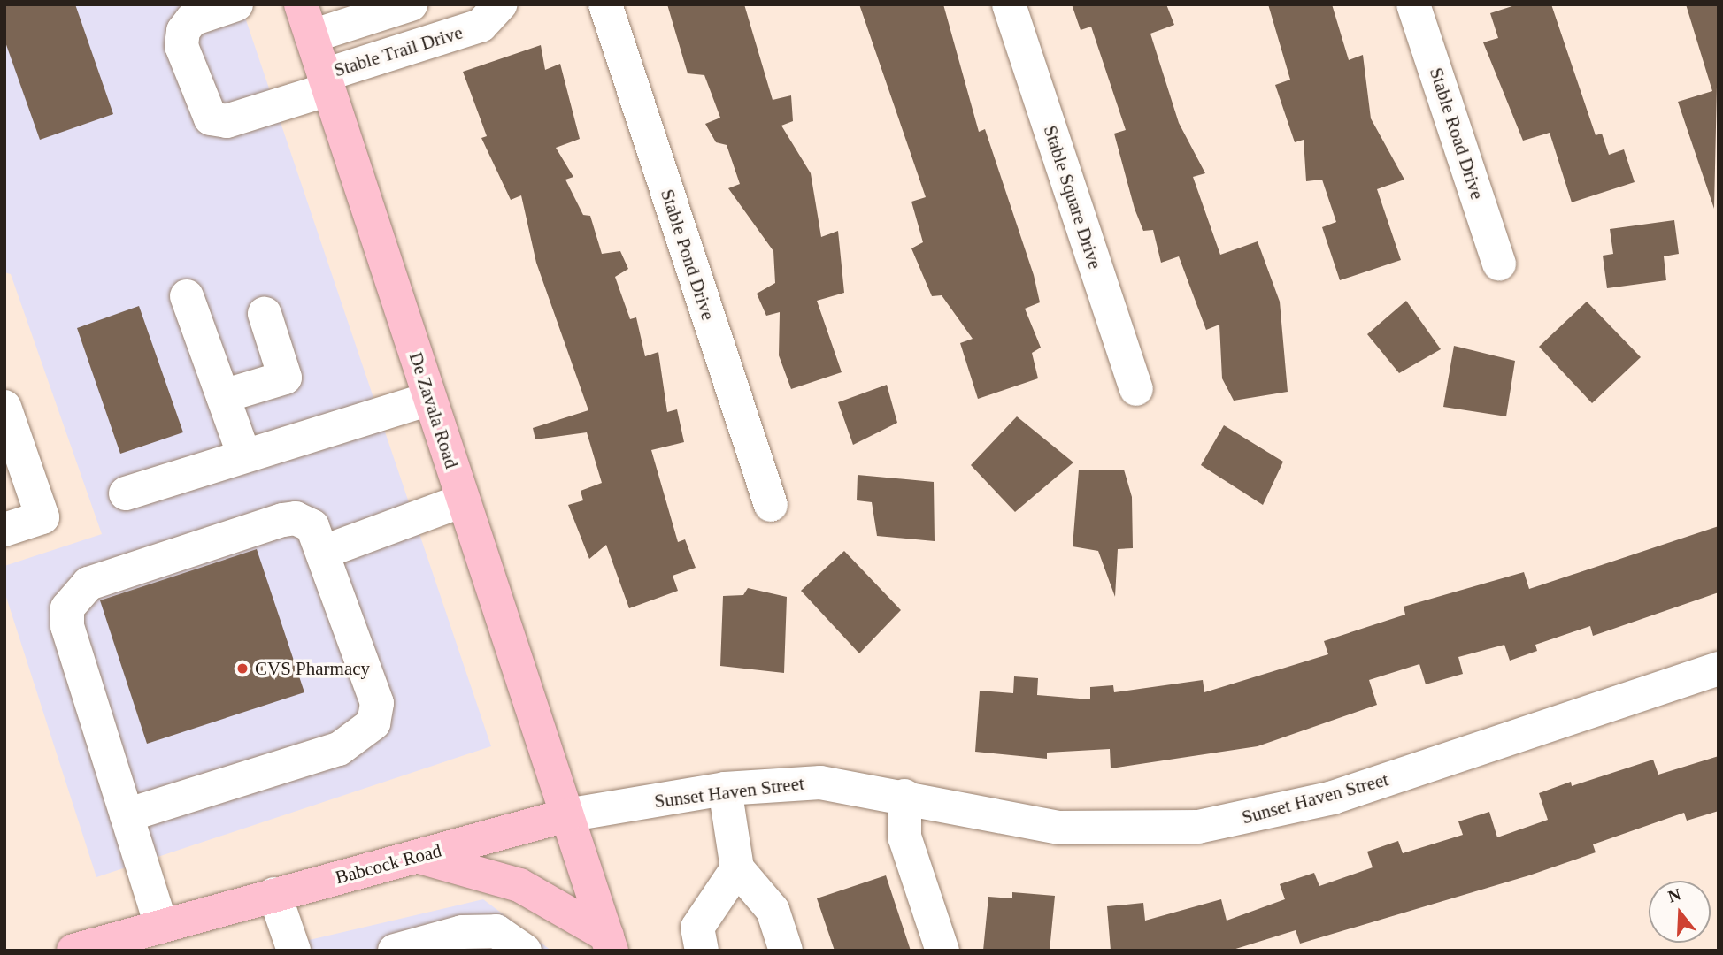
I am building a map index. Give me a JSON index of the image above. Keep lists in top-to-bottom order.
{
  "streets": {
    "main road": ["De Zavala Road", "Babcock Road"],
    "street": [
      "Stable Trail Drive",
      "Stable Road Drive",
      "Stable Square Drive",
      "Stable Pond Drive",
      "Sunset Haven Street"
    ]
  },
  "crossings": [
    ["Stable Trail Drive", "De Zavala Road"],
    ["De Zavala Road", "Sunset Haven Street"],
    ["De Zavala Road", "Babcock Road"],
    ["Sunset Haven Street", "Babcock Road"]
  ],
  "places": ["CVS Pharmacy"],
  "north": "top"
}
